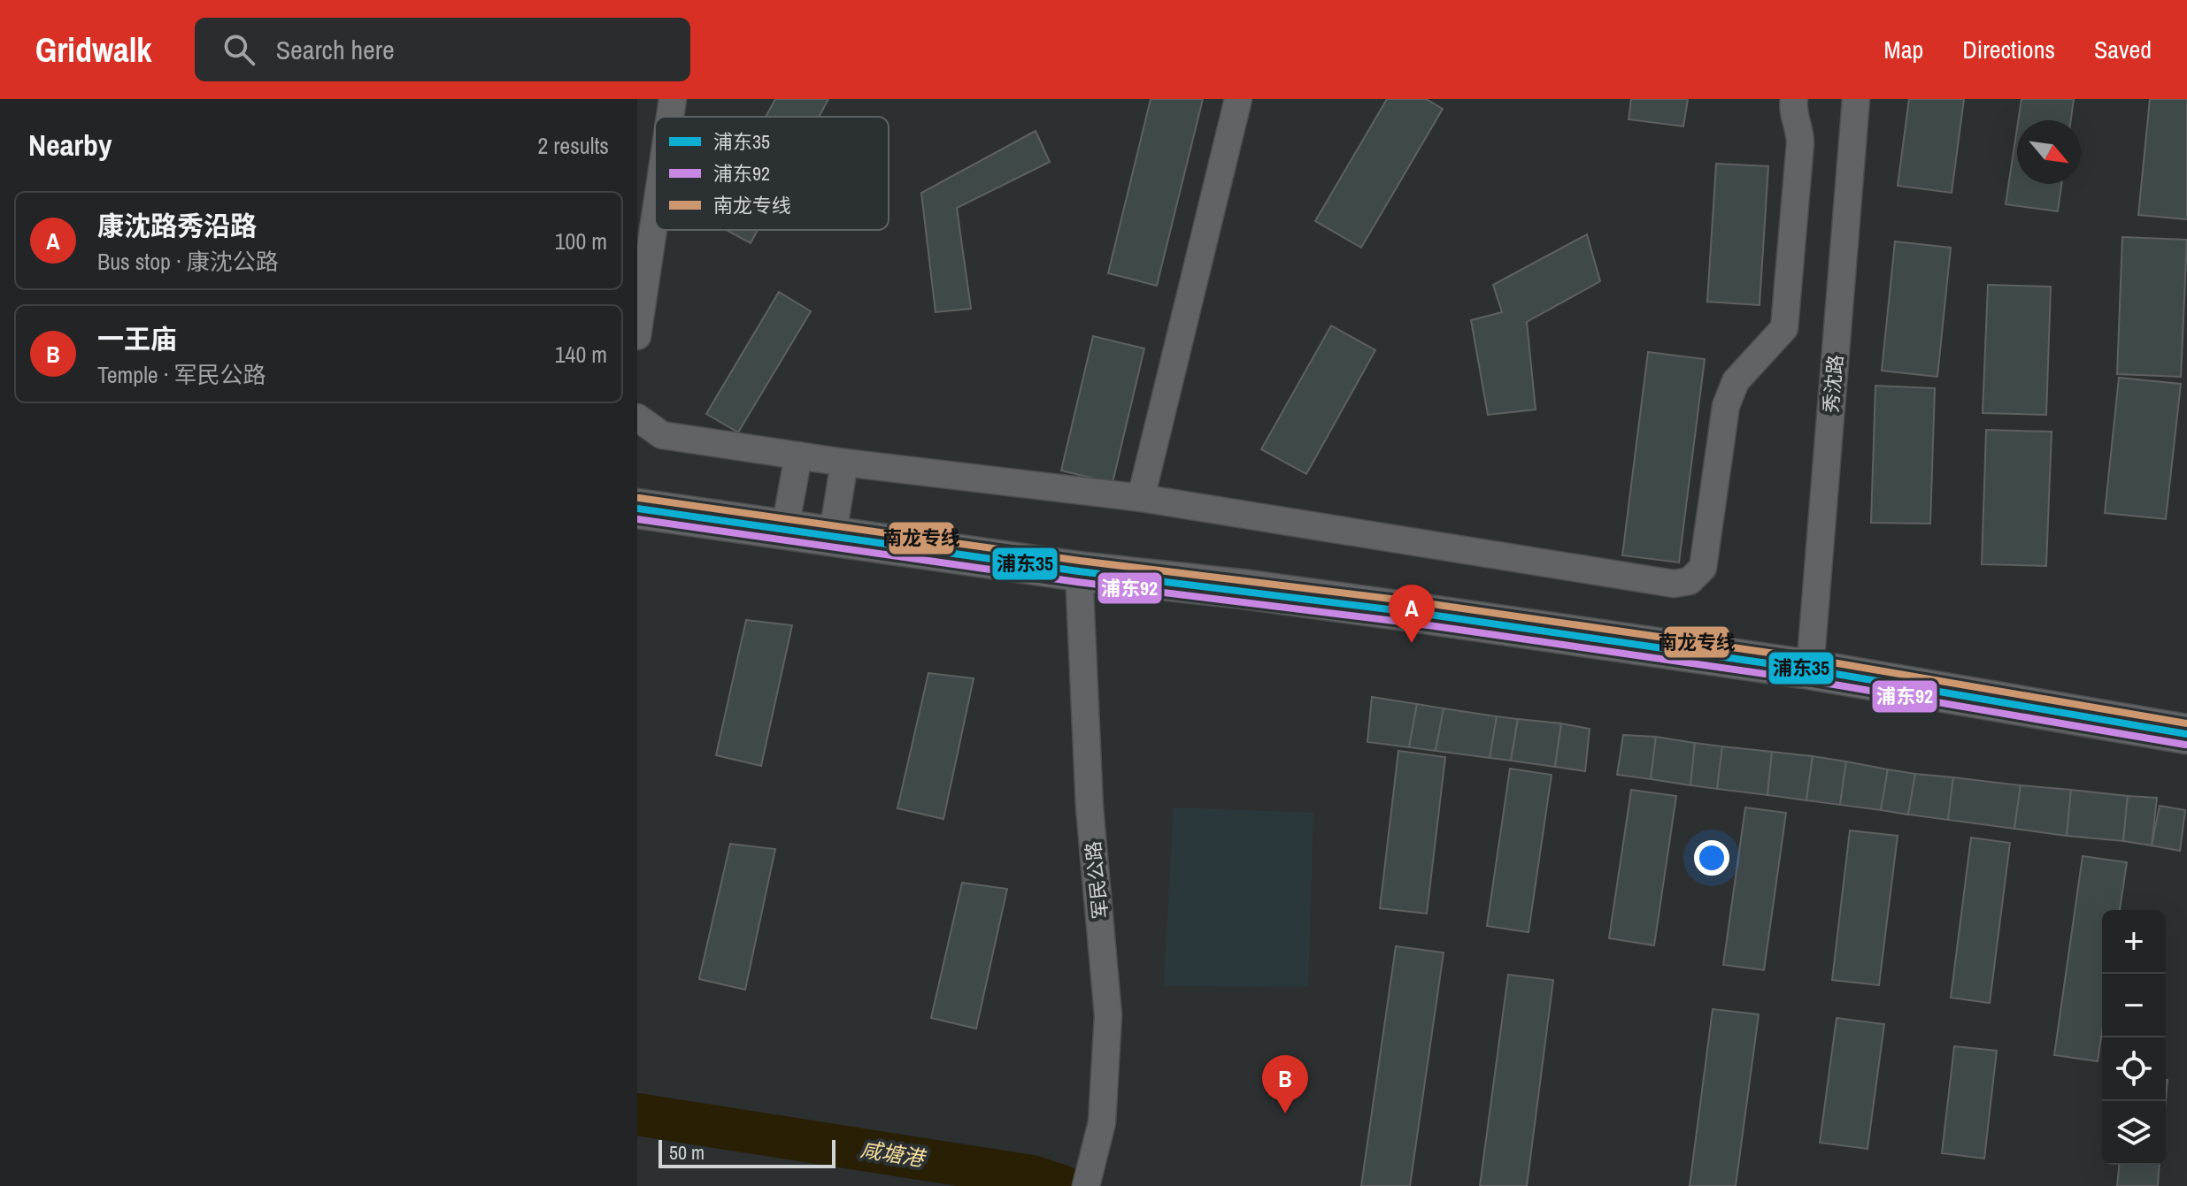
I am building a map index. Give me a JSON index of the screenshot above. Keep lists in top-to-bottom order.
{
  "streets": {
    "street": ["秀沈路", "军民公路"]
  },
  "water": ["咸塘港"],
  "lines": ["transit line 南龙专线", "transit line 浦东35", "transit line 浦东92"],
  "legend": ["浦东35", "浦东92", "南龙专线"],
  "scale_bar": "50 m",
  "north": "bottom right",
  "page": {
    "header": "Gridwalk",
    "search": "Search here",
    "nav": ["Map", "Directions", "Saved"],
    "heading": ["Nearby", "2 results"],
    "list": [
      {
        "mark": "A",
        "name": "康沈路秀沿路",
        "note": "Bus stop · 康沈公路",
        "value": "100 m"
      },
      {
        "mark": "B",
        "name": "一王庙",
        "note": "Temple · 军民公路",
        "value": "140 m"
      }
    ],
    "pins": ["A", "B"],
    "map_buttons": ["+", "−"],
    "scale": "50 m"
  }
}
